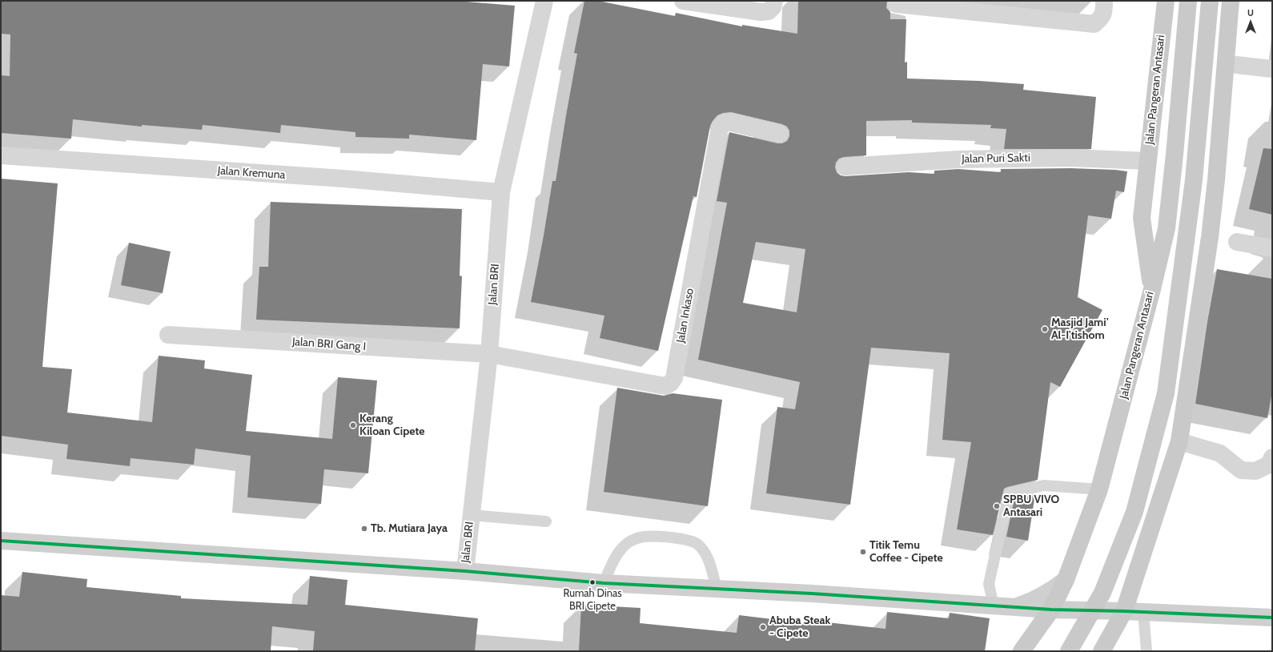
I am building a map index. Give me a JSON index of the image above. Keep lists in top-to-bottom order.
{
  "streets": {
    "main road": ["Jalan Pangeran Antasari"],
    "street": [
      "Jalan Puri Sakti",
      "Jalan Kremuna",
      "Jalan BRI",
      "Jalan Inkaso",
      "Jalan BRI Gang I"
    ]
  },
  "crossings": [
    ["Jalan Pangeran Antasari", "Jalan Puri Sakti"],
    ["Jalan Kremuna", "Jalan BRI"],
    ["Jalan BRI", "Jalan Inkaso"],
    ["Jalan BRI", "Jalan BRI Gang I"],
    ["Jalan Inkaso", "Jalan BRI Gang I"]
  ],
  "places": [
    "Masjid Jami' Al-I'tishom",
    "Kerang Kiloan Cipete",
    "SPBU VIVO Antasari",
    "Tb. Mutiara Jaya",
    "Titik Temu Coffee - Cipete",
    "Rumah Dinas BRI Cipete",
    "Abuba Steak - Cipete"
  ],
  "north": "top"
}
